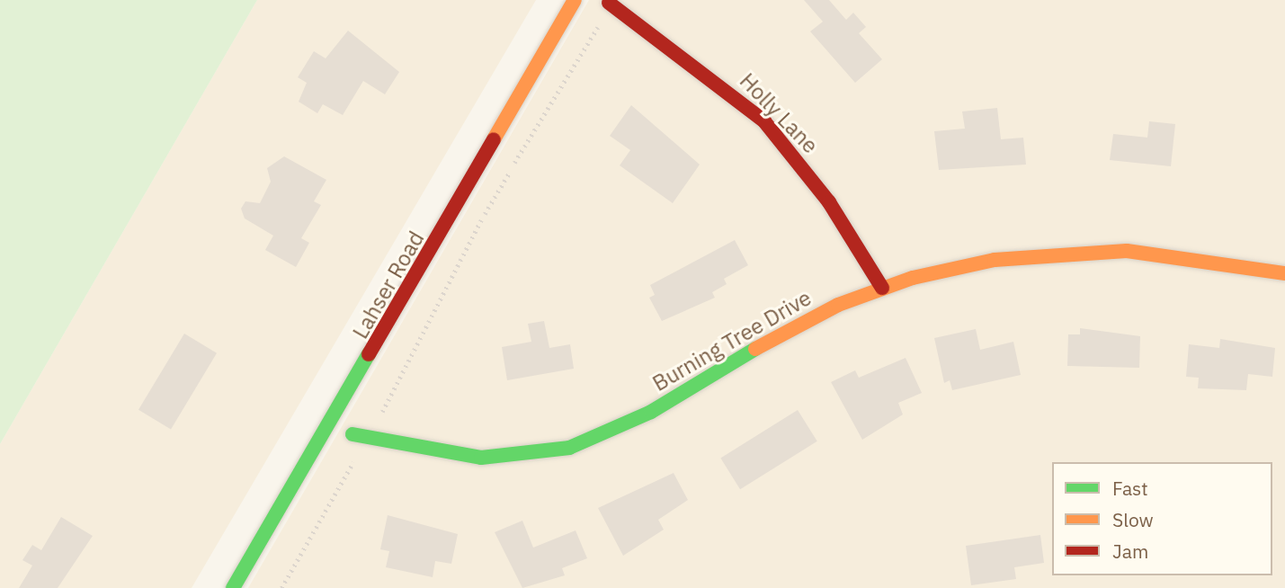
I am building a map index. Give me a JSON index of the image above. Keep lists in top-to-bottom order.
{
  "streets": {
    "street": ["Holly Lane", "Lahser Road", "Burning Tree Drive"]
  },
  "crossings": [
    ["Holly Lane", "Burning Tree Drive"]
  ],
  "legend": ["Fast", "Slow", "Jam"]
}
